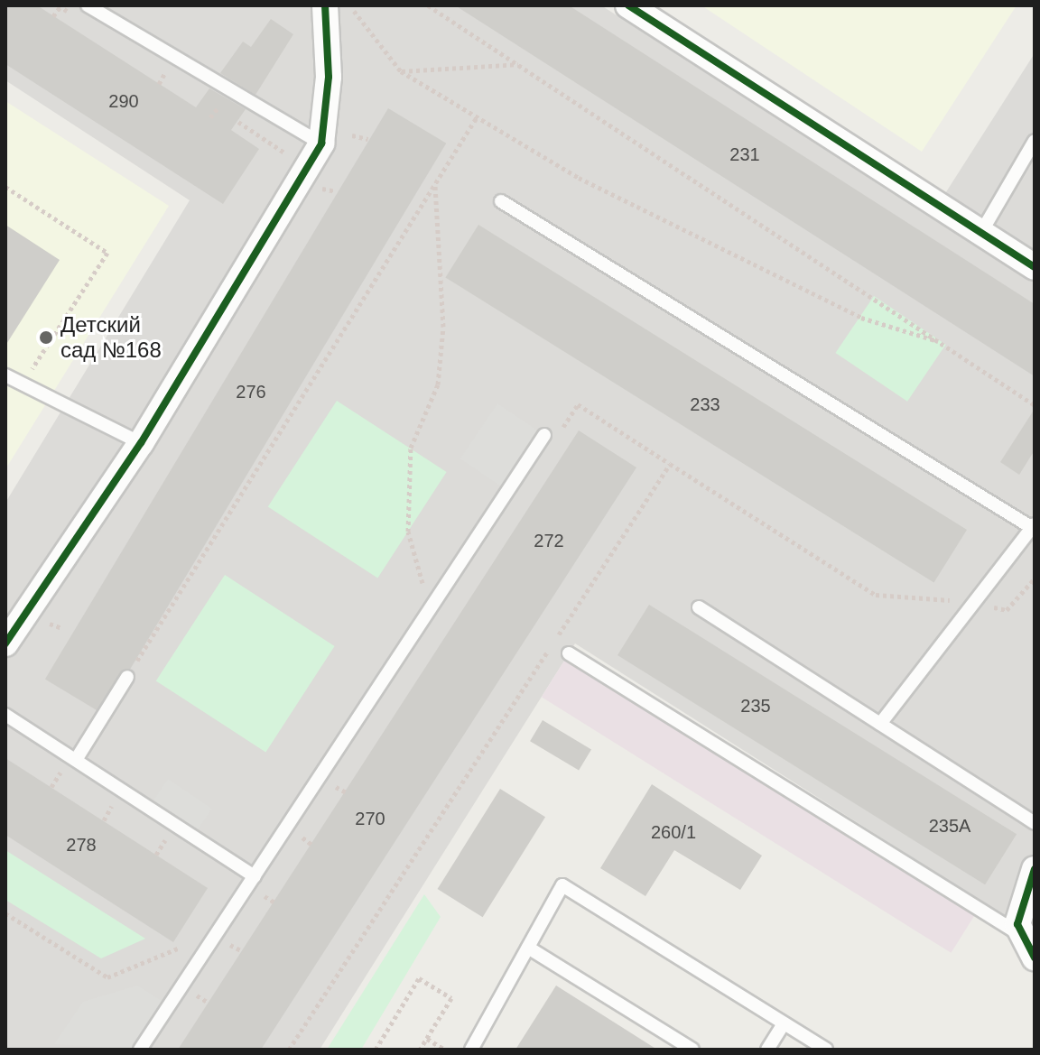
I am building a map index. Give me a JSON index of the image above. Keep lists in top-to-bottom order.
{
  "places": ["Детский сад №168"],
  "house_numbers": [
    "290",
    "231",
    "276",
    "233",
    "272",
    "235",
    "270",
    "235А",
    "260/1",
    "278"
  ]
}
